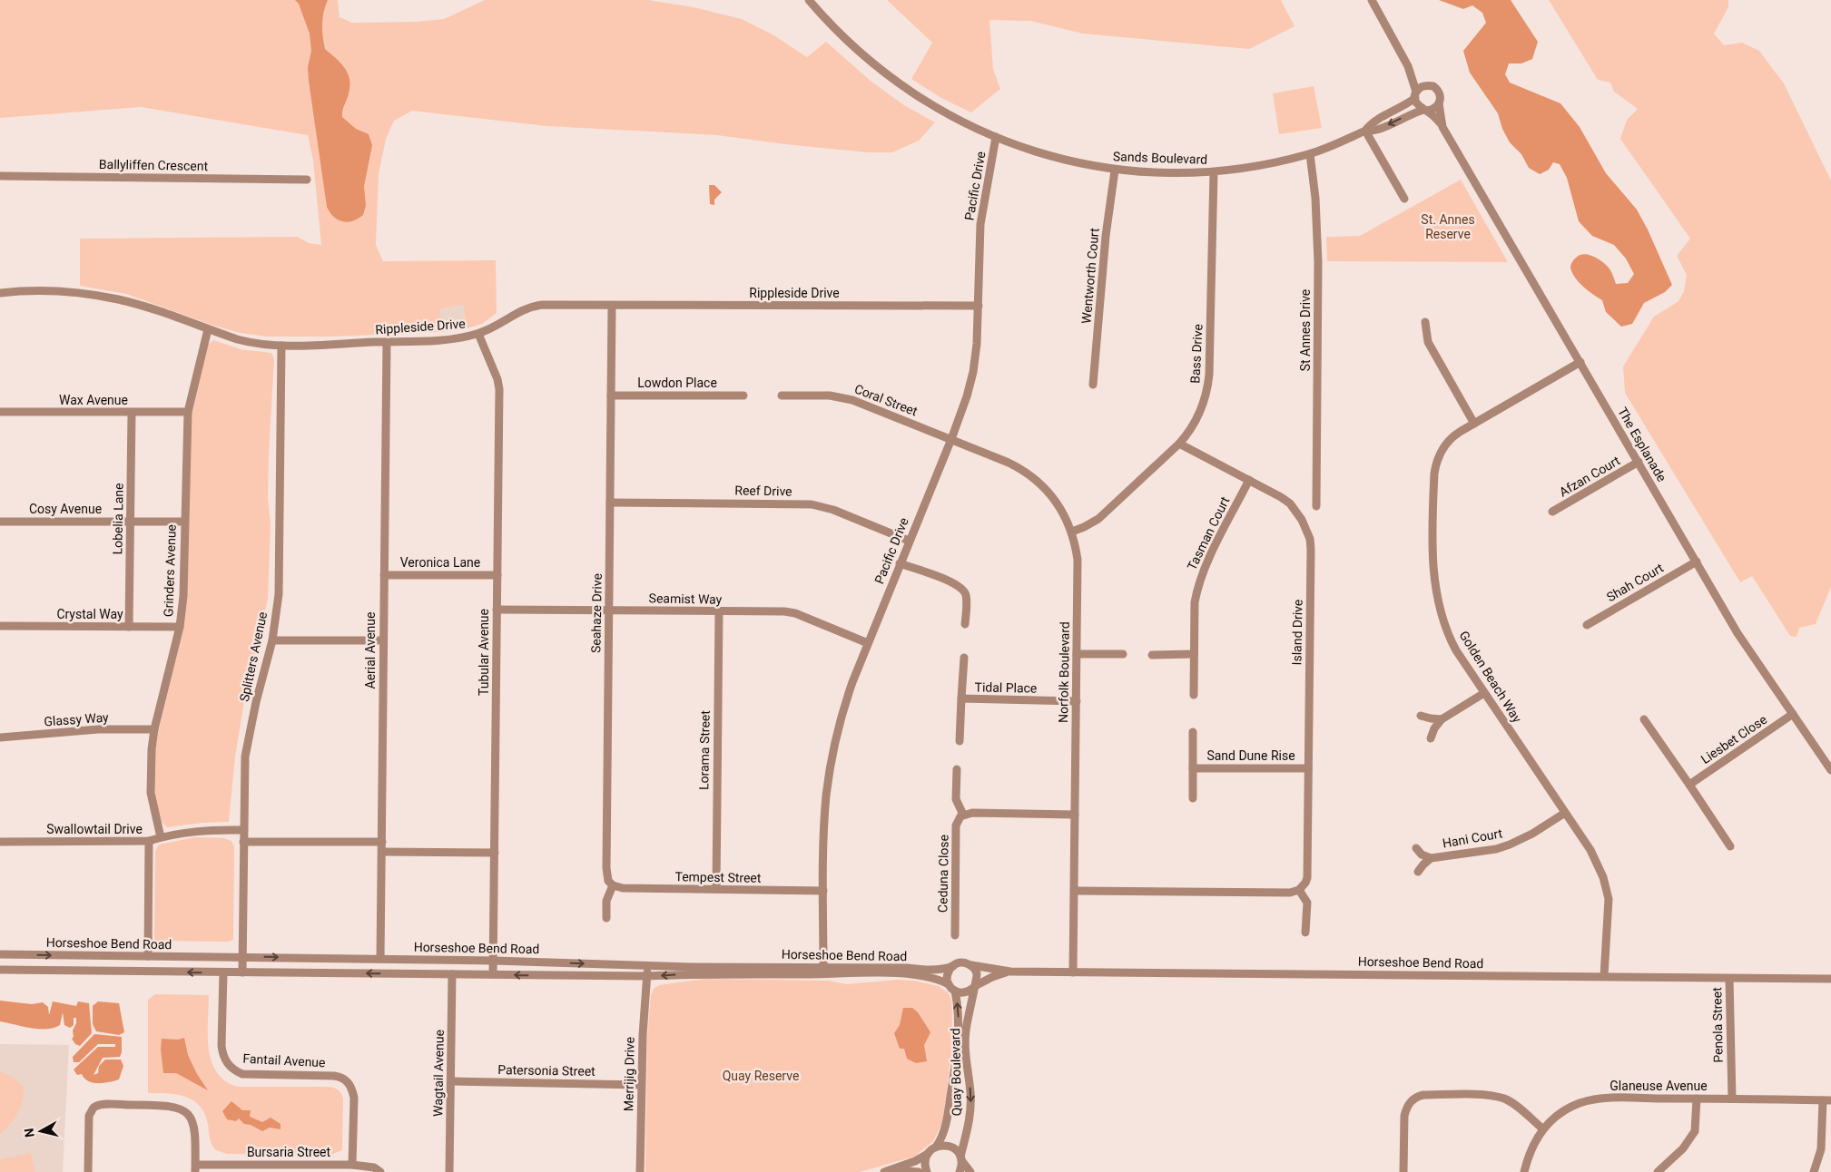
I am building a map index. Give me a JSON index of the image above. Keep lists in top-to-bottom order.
{
  "streets": {
    "street": [
      "Sands Boulevard",
      "Ballyliffen Crescent",
      "Pacific Drive",
      "Wentworth Court",
      "Rippleside Drive",
      "St Annes Drive",
      "Bass Drive",
      "Lowdon Place",
      "Wax Avenue",
      "Coral Street",
      "The Esplanade",
      "Afzan Court",
      "Reef Drive",
      "Cosy Avenue",
      "Lobelia Lane",
      "Tasman Court",
      "Veronica Lane",
      "Grinders Avenue",
      "Shah Court",
      "Seamist Way",
      "Seahaze Drive",
      "Crystal Way",
      "Island Drive",
      "Aerial Avenue",
      "Tubular Avenue",
      "Splitters Avenue",
      "Norfolk Boulevard",
      "Golden Beach Way",
      "Tidal Place",
      "Glassy Way",
      "Liesbet Close",
      "Lorama Street",
      "Sand Dune Rise",
      "Swallowtail Drive",
      "Hani Court",
      "Ceduna Close",
      "Tempest Street",
      "Horseshoe Bend Road",
      "Penola Street",
      "Fantail Avenue",
      "Patersonia Street",
      "Quay Boulevard",
      "Wagtail Avenue",
      "Merrijig Drive",
      "Glaneuse Avenue",
      "Bursaria Street"
    ]
  },
  "crossings": [
    ["Sands Boulevard", "Pacific Drive"],
    ["Sands Boulevard", "Wentworth Court"],
    ["Sands Boulevard", "St Annes Drive"],
    ["Sands Boulevard", "Bass Drive"],
    ["Sands Boulevard", "The Esplanade"],
    ["Pacific Drive", "Rippleside Drive"],
    ["Pacific Drive", "Coral Street"],
    ["Pacific Drive", "Reef Drive"],
    ["Pacific Drive", "Seamist Way"],
    ["Pacific Drive", "Norfolk Boulevard"],
    ["Pacific Drive", "Tempest Street"],
    ["Pacific Drive", "Horseshoe Bend Road"],
    ["Rippleside Drive", "Grinders Avenue"],
    ["Rippleside Drive", "Seahaze Drive"],
    ["Rippleside Drive", "Aerial Avenue"],
    ["Rippleside Drive", "Tubular Avenue"],
    ["Rippleside Drive", "Splitters Avenue"],
    ["Bass Drive", "Island Drive"],
    ["Bass Drive", "Norfolk Boulevard"],
    ["Lowdon Place", "Seahaze Drive"],
    ["Wax Avenue", "Lobelia Lane"],
    ["Wax Avenue", "Grinders Avenue"],
    ["Coral Street", "Norfolk Boulevard"],
    ["The Esplanade", "Afzan Court"],
    ["The Esplanade", "Shah Court"],
    ["The Esplanade", "Golden Beach Way"],
    ["The Esplanade", "Liesbet Close"],
    ["Reef Drive", "Seahaze Drive"],
    ["Cosy Avenue", "Lobelia Lane"],
    ["Cosy Avenue", "Grinders Avenue"],
    ["Lobelia Lane", "Crystal Way"],
    ["Tasman Court", "Island Drive"],
    ["Veronica Lane", "Aerial Avenue"],
    ["Veronica Lane", "Tubular Avenue"],
    ["Grinders Avenue", "Crystal Way"],
    ["Grinders Avenue", "Glassy Way"],
    ["Grinders Avenue", "Swallowtail Drive"],
    ["Seamist Way", "Seahaze Drive"],
    ["Seamist Way", "Tubular Avenue"],
    ["Seamist Way", "Lorama Street"],
    ["Seahaze Drive", "Tempest Street"],
    ["Island Drive", "Sand Dune Rise"],
    ["Aerial Avenue", "Horseshoe Bend Road"],
    ["Tubular Avenue", "Horseshoe Bend Road"],
    ["Splitters Avenue", "Swallowtail Drive"],
    ["Splitters Avenue", "Horseshoe Bend Road"],
    ["Norfolk Boulevard", "Tidal Place"],
    ["Norfolk Boulevard", "Horseshoe Bend Road"],
    ["Golden Beach Way", "Hani Court"],
    ["Golden Beach Way", "Horseshoe Bend Road"],
    ["Lorama Street", "Tempest Street"],
    ["Horseshoe Bend Road", "Penola Street"],
    ["Horseshoe Bend Road", "Fantail Avenue"],
    ["Horseshoe Bend Road", "Quay Boulevard"],
    ["Horseshoe Bend Road", "Wagtail Avenue"],
    ["Horseshoe Bend Road", "Merrijig Drive"],
    ["Penola Street", "Glaneuse Avenue"],
    ["Fantail Avenue", "Bursaria Street"],
    ["Patersonia Street", "Wagtail Avenue"],
    ["Patersonia Street", "Merrijig Drive"]
  ],
  "parks": ["St. Annes Reserve", "Quay Reserve"],
  "north": "left"
}
